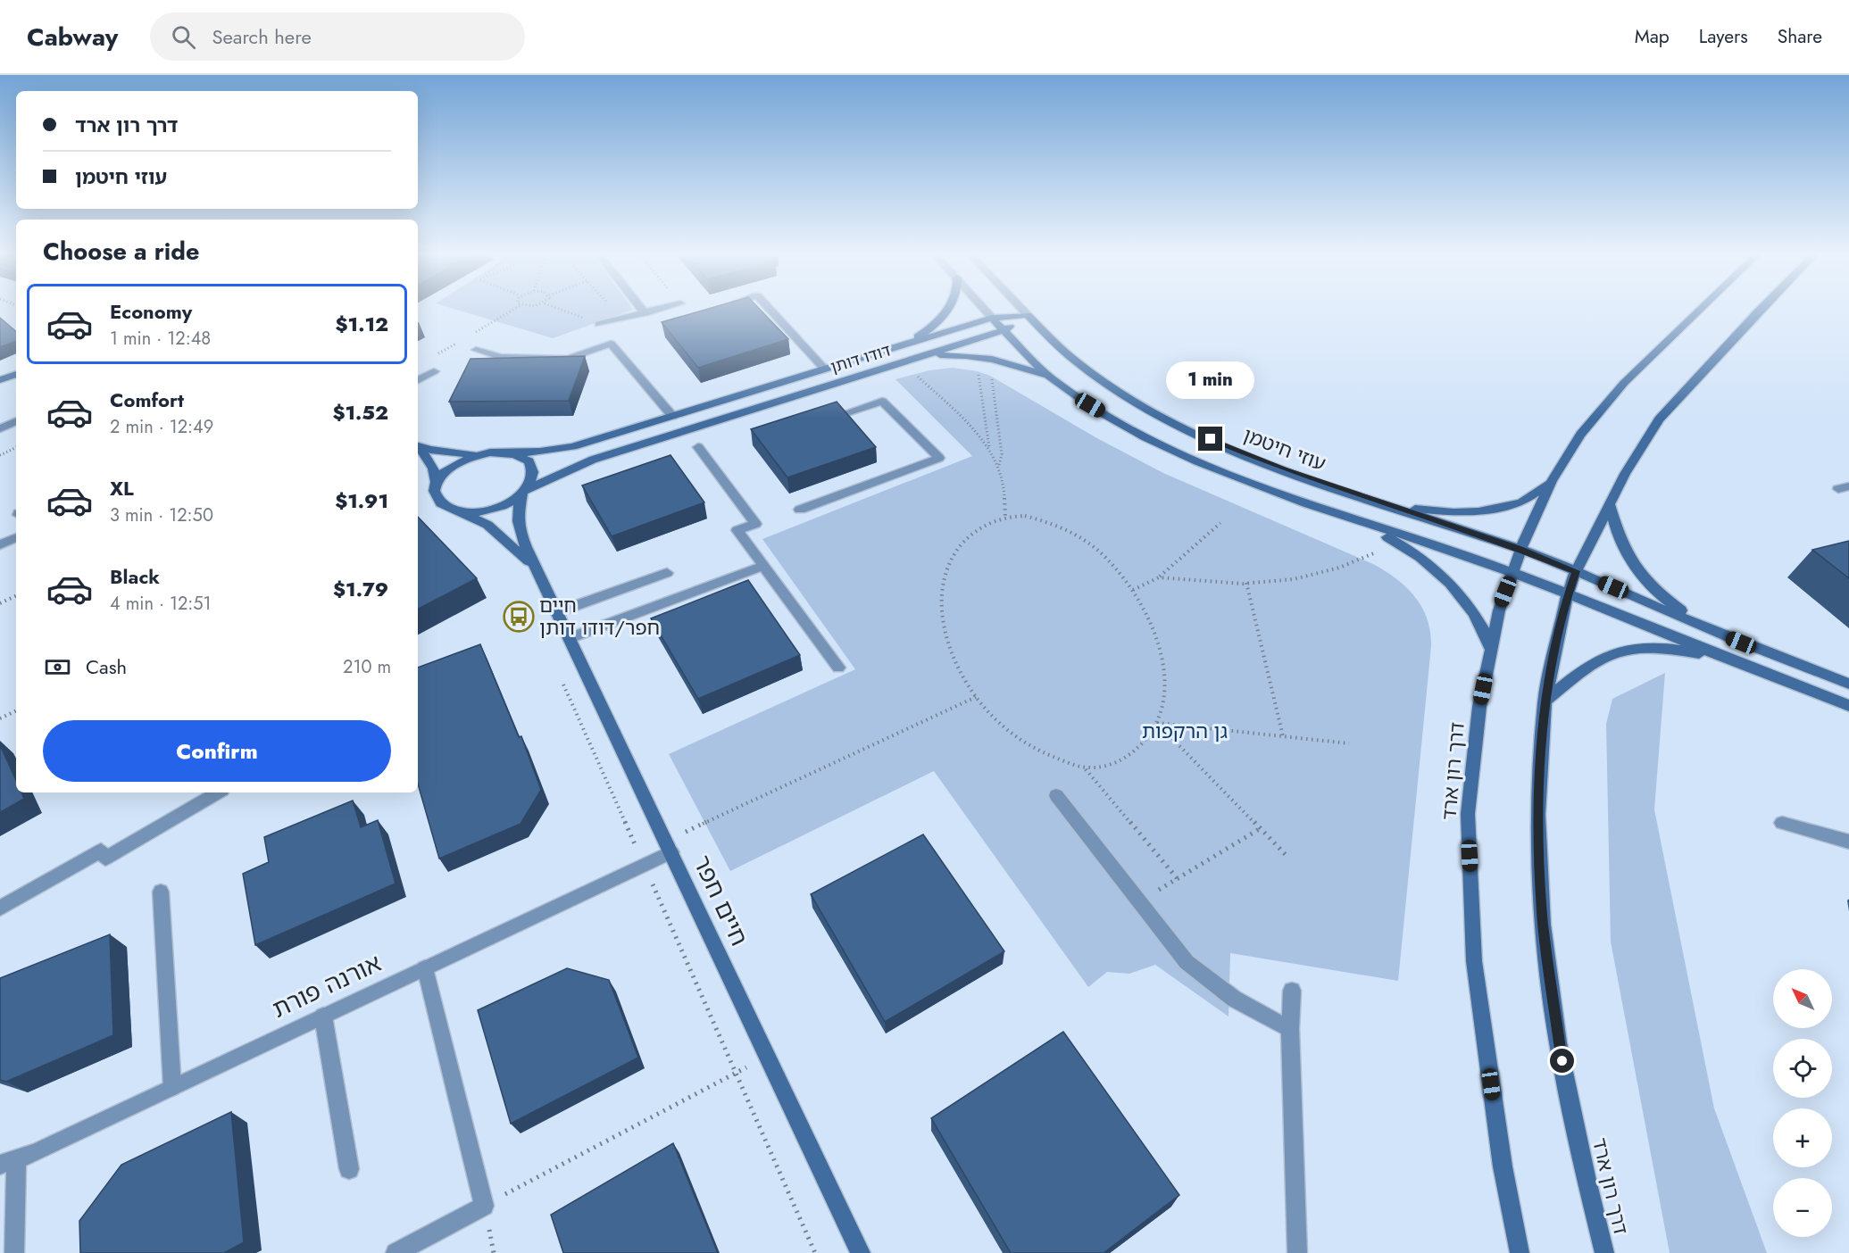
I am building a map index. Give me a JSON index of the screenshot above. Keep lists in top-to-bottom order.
{
  "streets": {
    "street": [
      "דודו דותן",
      "עוזי חיטמן",
      "דרך רון ארד",
      "חיים חפר",
      "אורנה פורת"
    ]
  },
  "crossings": [
    ["דודו דותן", "עוזי חיטמן"],
    ["דודו דותן", "חיים חפר"],
    ["עוזי חיטמן", "דרך רון ארד"],
    ["חיים חפר", "אורנה פורת"]
  ],
  "parks": ["גן הרקפות"],
  "places": {
    "bus stop": ["חיים חפר/דודו דותן"]
  },
  "north": "top left",
  "page": {
    "header": "Cabway",
    "search": "Search here",
    "nav": ["Map", "Layers", "Share"],
    "banner": ["דרך רון ארד", "עוזי חיטמן"],
    "heading": "Choose a ride",
    "list": [
      {
        "name": "Economy",
        "note": "1 min · 12:48",
        "value": "$1.12"
      },
      {
        "name": "Comfort",
        "note": "2 min · 12:49",
        "value": "$1.52"
      },
      {
        "name": "XL",
        "note": "3 min · 12:50",
        "value": "$1.91"
      },
      {
        "name": "Black",
        "note": "4 min · 12:51",
        "value": "$1.79"
      }
    ],
    "bubble": "1 min",
    "pay": ["Cash", "210 m"],
    "buttons": "Confirm",
    "map_buttons": ["+", "−"]
  }
}
